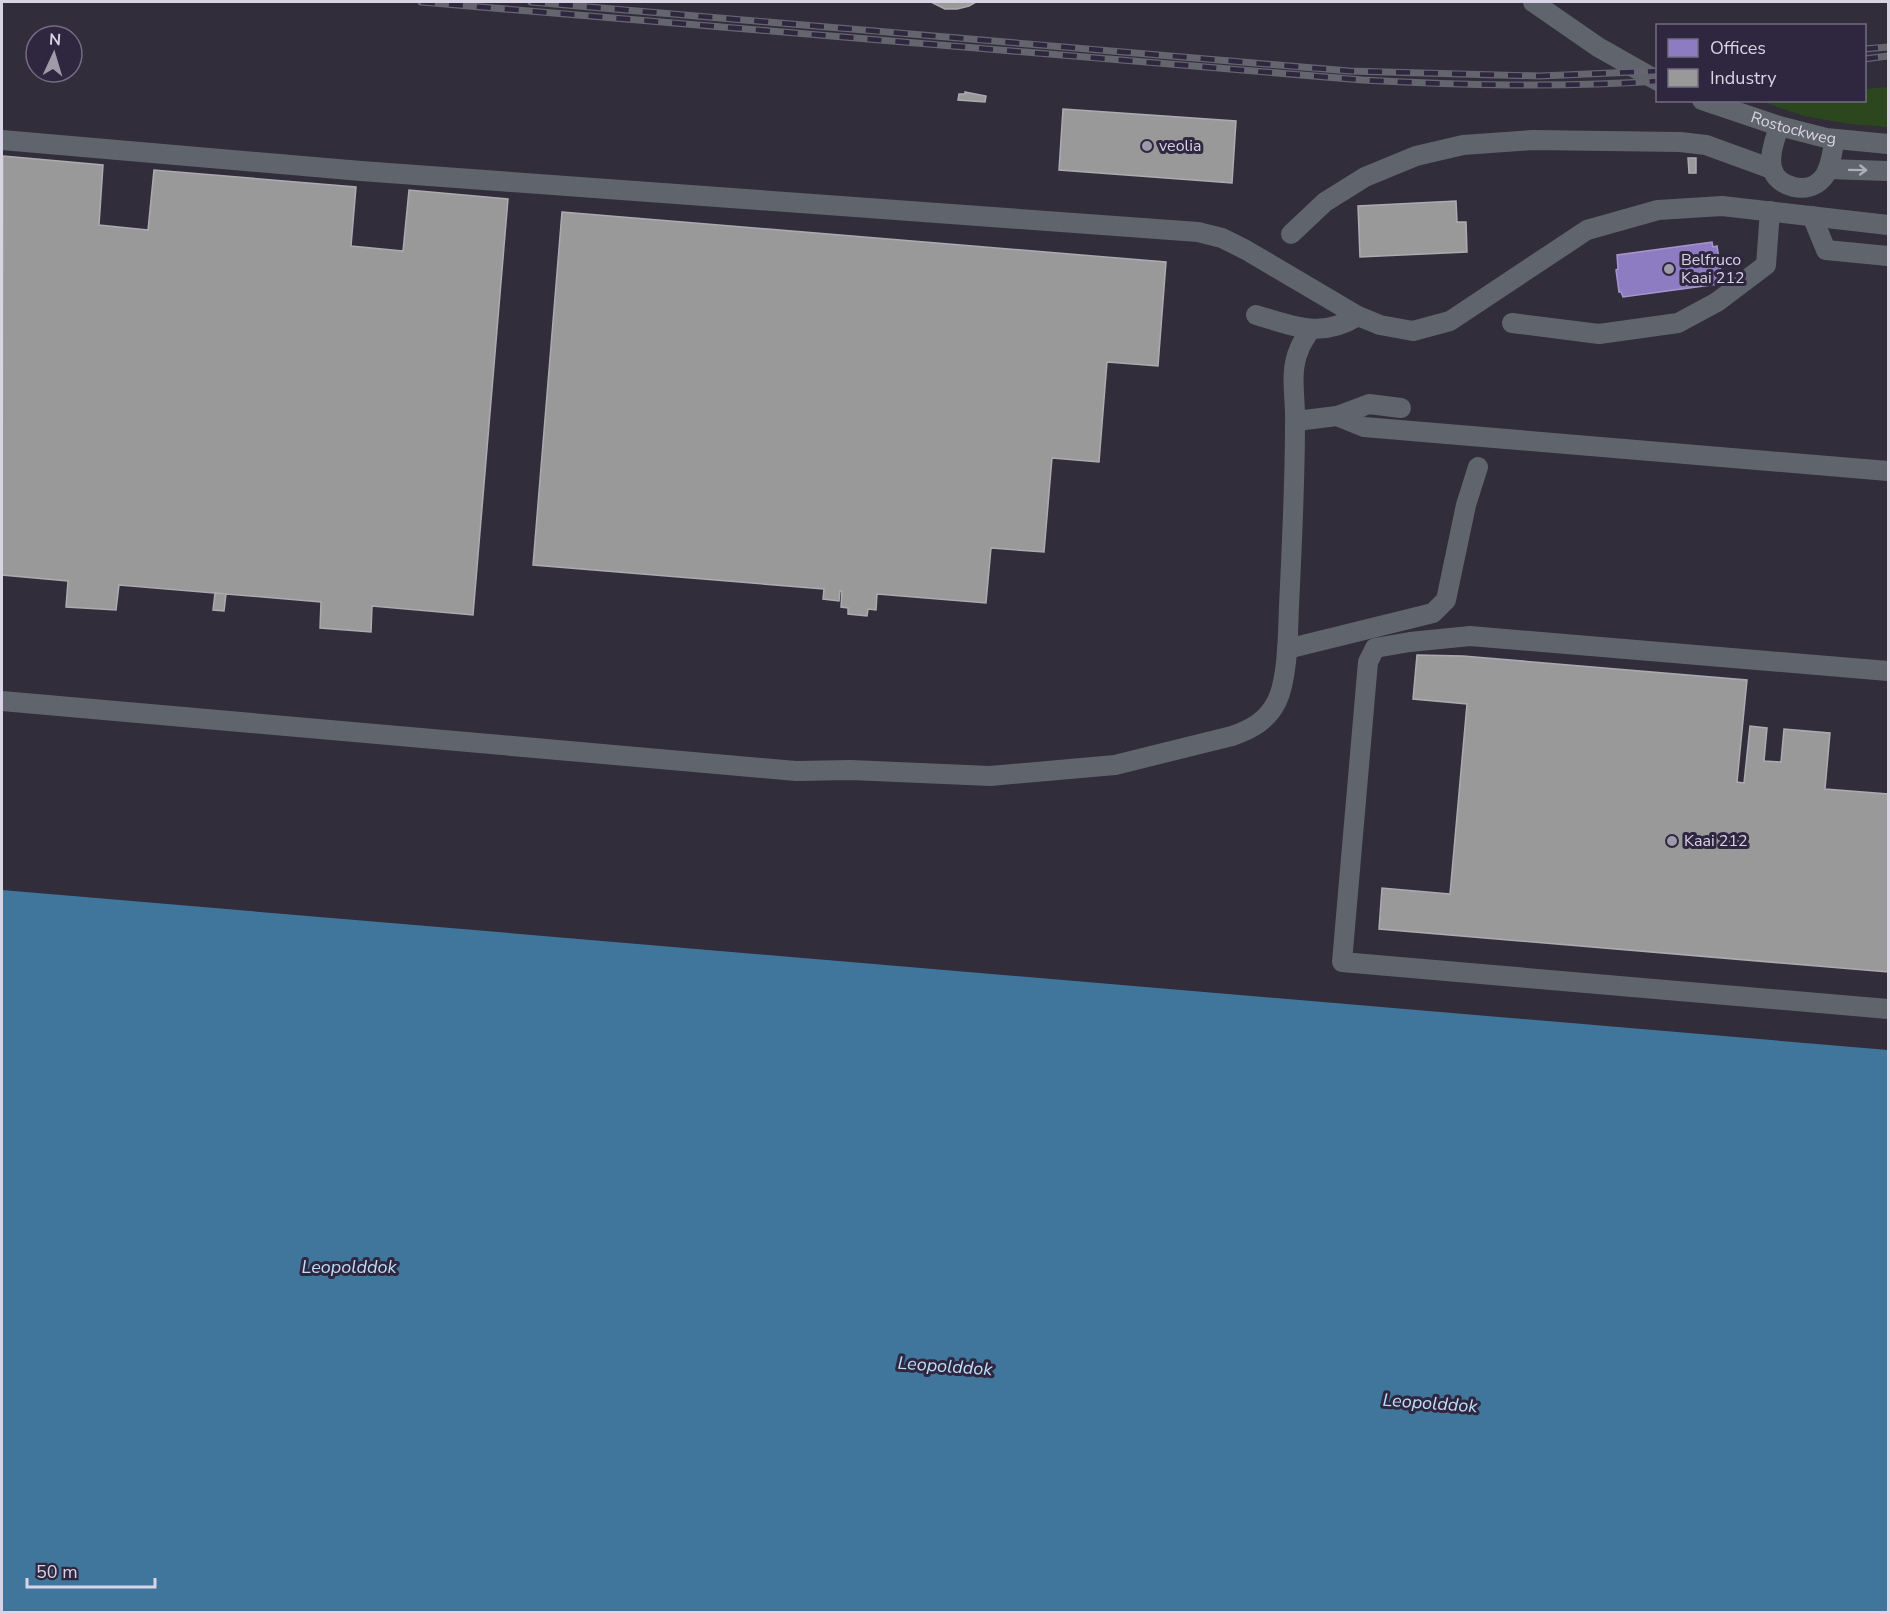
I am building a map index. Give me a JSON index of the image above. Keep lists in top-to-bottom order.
{
  "streets": {
    "street": ["Rostockweg"]
  },
  "water": ["Leopolddok"],
  "places": ["veolia", "Belfruco Kaai 212", "Kaai 212"],
  "legend": ["Offices", "Industry"],
  "scale_bar": "50 m",
  "north": "top"
}
